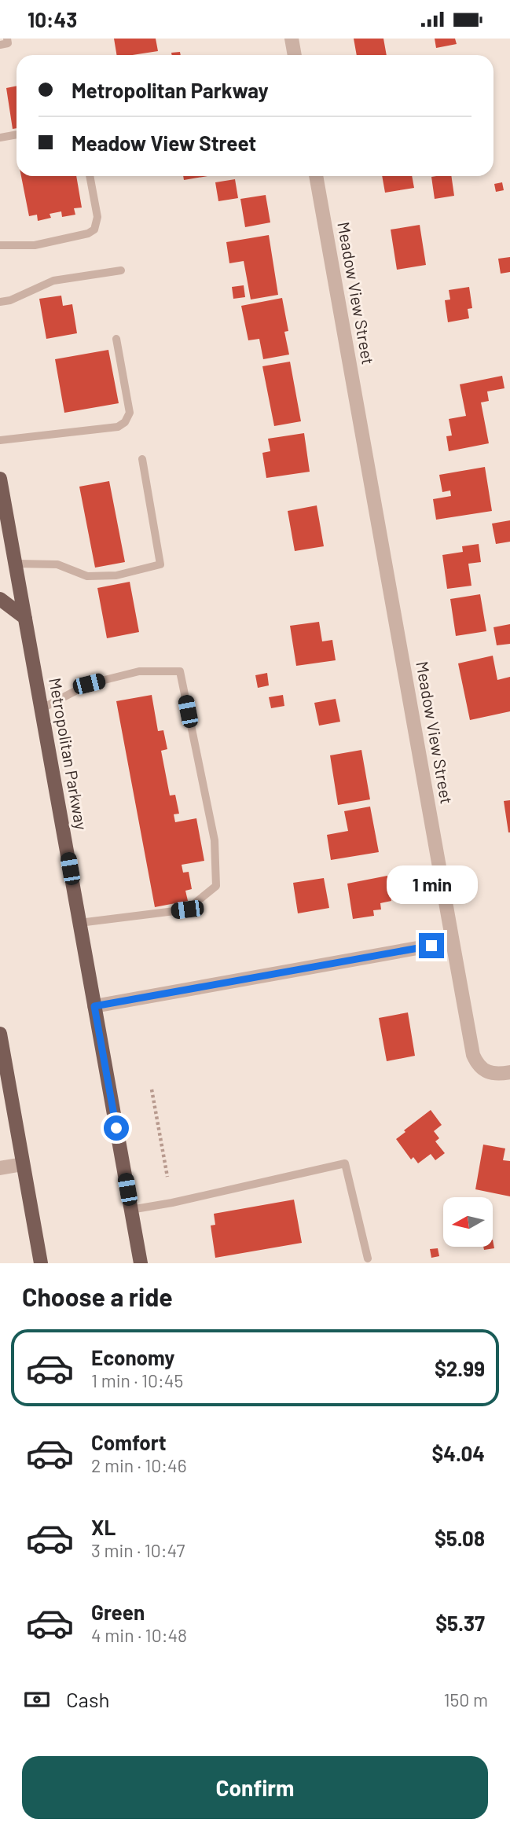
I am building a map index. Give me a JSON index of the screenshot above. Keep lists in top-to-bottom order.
{
  "streets": {
    "main road": ["Metropolitan Parkway"],
    "street": ["Meadow View Street"]
  },
  "north": "left",
  "page": {
    "status": "10:43",
    "banner": ["Metropolitan Parkway", "Meadow View Street"],
    "bubble": "1 min",
    "heading": "Choose a ride",
    "list": [
      {
        "name": "Economy",
        "note": "1 min · 10:45",
        "value": "$2.99"
      },
      {
        "name": "Comfort",
        "note": "2 min · 10:46",
        "value": "$4.04"
      },
      {
        "name": "XL",
        "note": "3 min · 10:47",
        "value": "$5.08"
      },
      {
        "name": "Green",
        "note": "4 min · 10:48",
        "value": "$5.37"
      }
    ],
    "pay": ["Cash", "150 m"],
    "buttons": "Confirm"
  }
}
